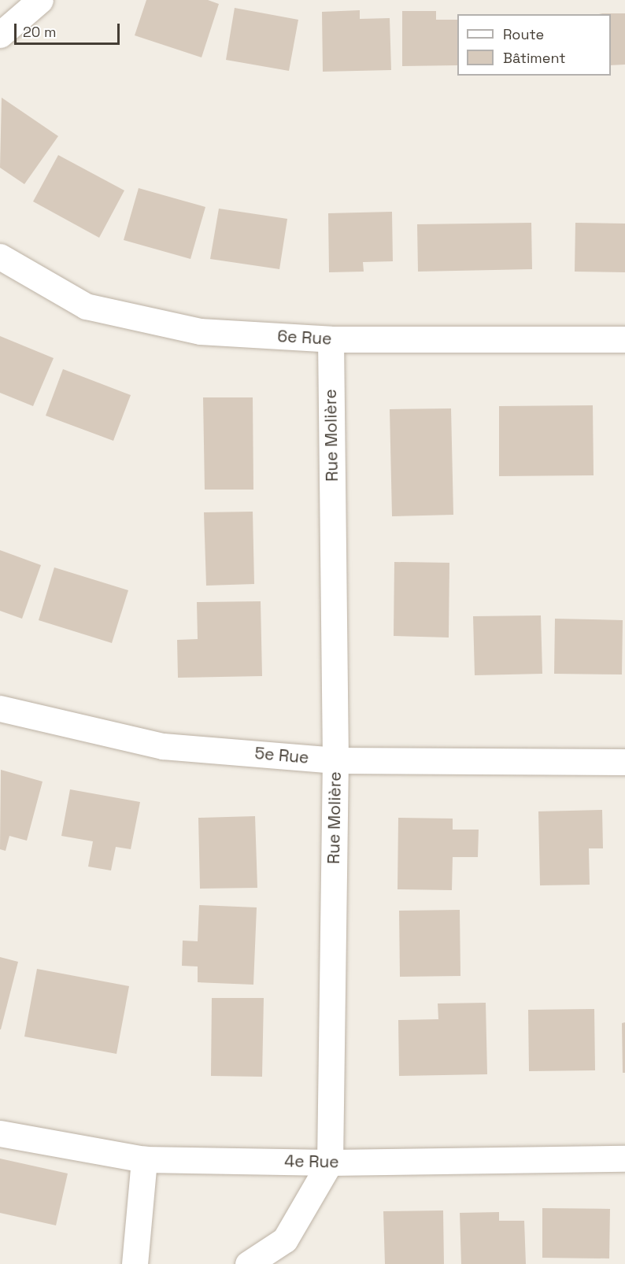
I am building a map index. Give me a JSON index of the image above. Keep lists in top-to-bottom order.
{
  "streets": {
    "street": [
      "6e Rue",
      "Rue Molière",
      "5e Rue",
      "4e Rue"
    ]
  },
  "crossings": [
    ["6e Rue", "Rue Molière"],
    ["Rue Molière", "5e Rue"],
    ["Rue Molière", "4e Rue"]
  ],
  "legend": ["Route", "Bâtiment"],
  "scale_bar": "20 m"
}
